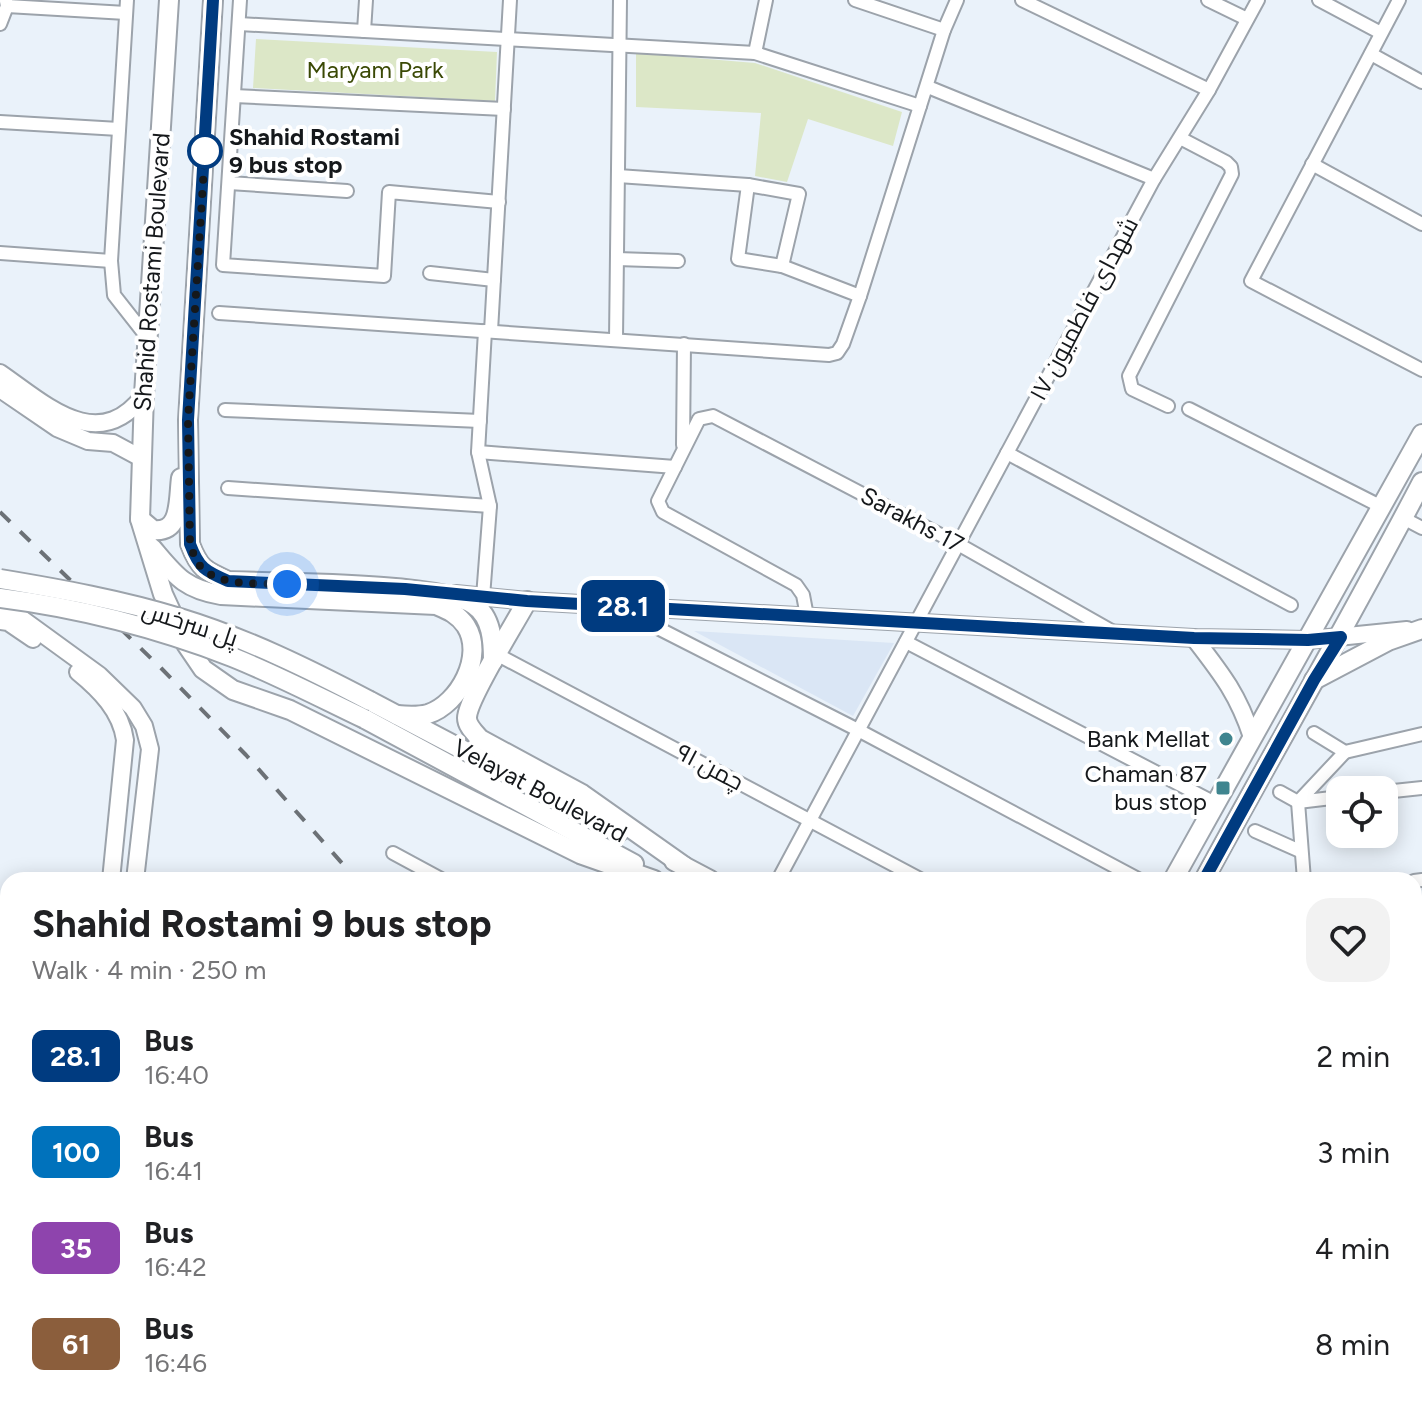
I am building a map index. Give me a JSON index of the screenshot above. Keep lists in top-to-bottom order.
{
  "streets": {
    "main road": ["Shahid Rostami Boulevard", "پل سرخس", "Velayat Boulevard"],
    "street": ["شهدای فاطمیون ۱۷", "Sarakhs 17", "چمن ۹۱"]
  },
  "crossings": [
    ["شهدای فاطمیون ۱۷", "Sarakhs 17"],
    ["شهدای فاطمیون ۱۷", "چمن ۹۱"],
    ["پل سرخس", "Velayat Boulevard"]
  ],
  "parks": ["Maryam Park"],
  "places": {
    "other": ["Shahid Rostami 9 bus stop", "Bank Mellat"],
    "transit": ["Chaman 87 bus stop"]
  },
  "lines": ["bus line 28.1"],
  "page": {
    "on_map": "28.1",
    "heading": ["Shahid Rostami 9 bus stop", "Walk · 4 min · 250 m"],
    "list": [
      {
        "mark": "28.1",
        "name": "Bus",
        "note": "16:40",
        "value": "2 min"
      },
      {
        "mark": "100",
        "name": "Bus",
        "note": "16:41",
        "value": "3 min"
      },
      {
        "mark": "35",
        "name": "Bus",
        "note": "16:42",
        "value": "4 min"
      },
      {
        "mark": "61",
        "name": "Bus",
        "note": "16:46",
        "value": "8 min"
      }
    ]
  }
}
